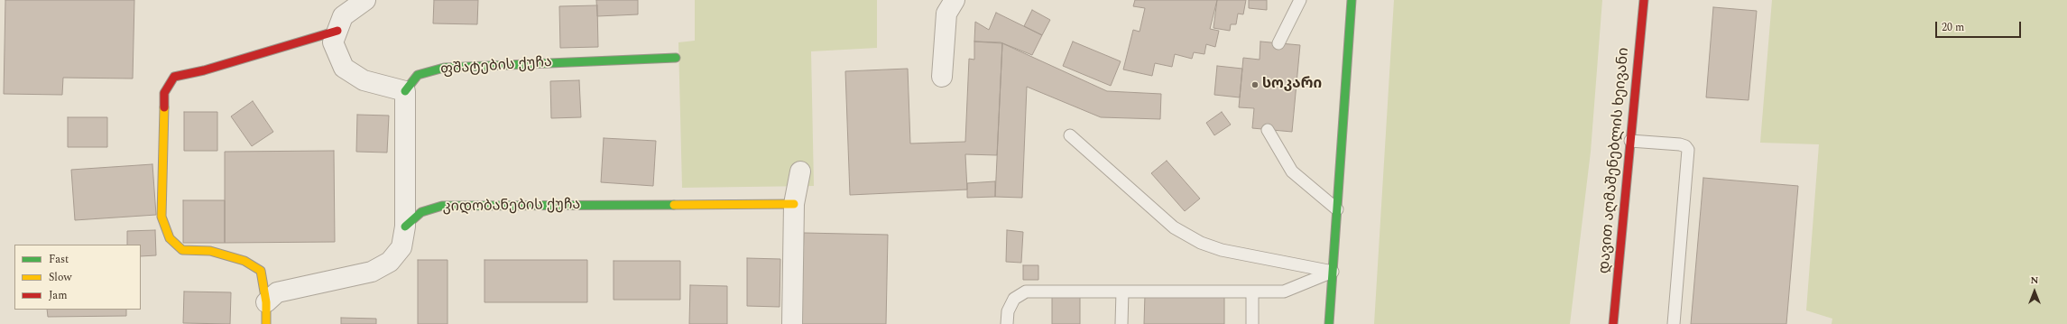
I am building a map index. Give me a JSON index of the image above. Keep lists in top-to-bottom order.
{
  "streets": {
    "main road": ["ფშატების ქუჩა", "დავით აღმაშენებლის ხეივანი", "კიდობანების ქუჩა"]
  },
  "places": ["სოკარი"],
  "legend": ["Fast", "Slow", "Jam"],
  "scale_bar": "20 m",
  "north": "top"
}
